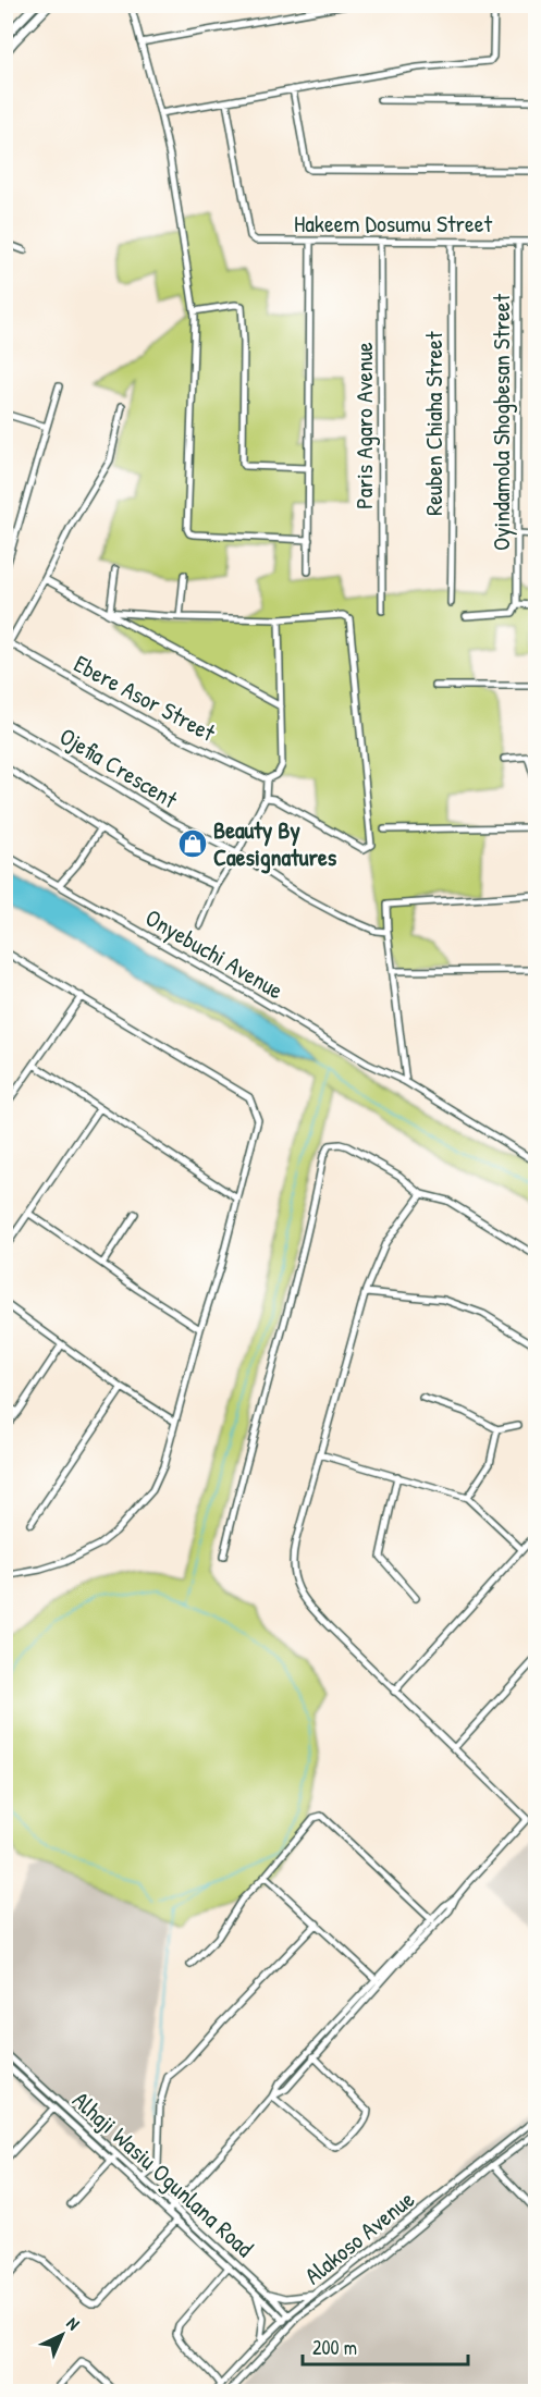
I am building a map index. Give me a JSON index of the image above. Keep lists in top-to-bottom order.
{
  "streets": {
    "street": [
      "Hakeem Dosumu Street",
      "Oyindamola Shogbesan Street",
      "Reuben Chiaha Street",
      "Paris Agaro Avenue",
      "Ebere Asor Street",
      "Ojefia Crescent",
      "Onyebuchi Avenue",
      "Alhaji Wasiu Ogunlana Road",
      "Alakoso Avenue"
    ]
  },
  "crossings": [
    ["Hakeem Dosumu Street", "Oyindamola Shogbesan Street"],
    ["Hakeem Dosumu Street", "Reuben Chiaha Street"],
    ["Hakeem Dosumu Street", "Paris Agaro Avenue"],
    ["Alhaji Wasiu Ogunlana Road", "Alakoso Avenue"]
  ],
  "places": {
    "shop": ["Beauty By Caesignatures"]
  },
  "scale_bar": "200 m",
  "north": "top right"
}
